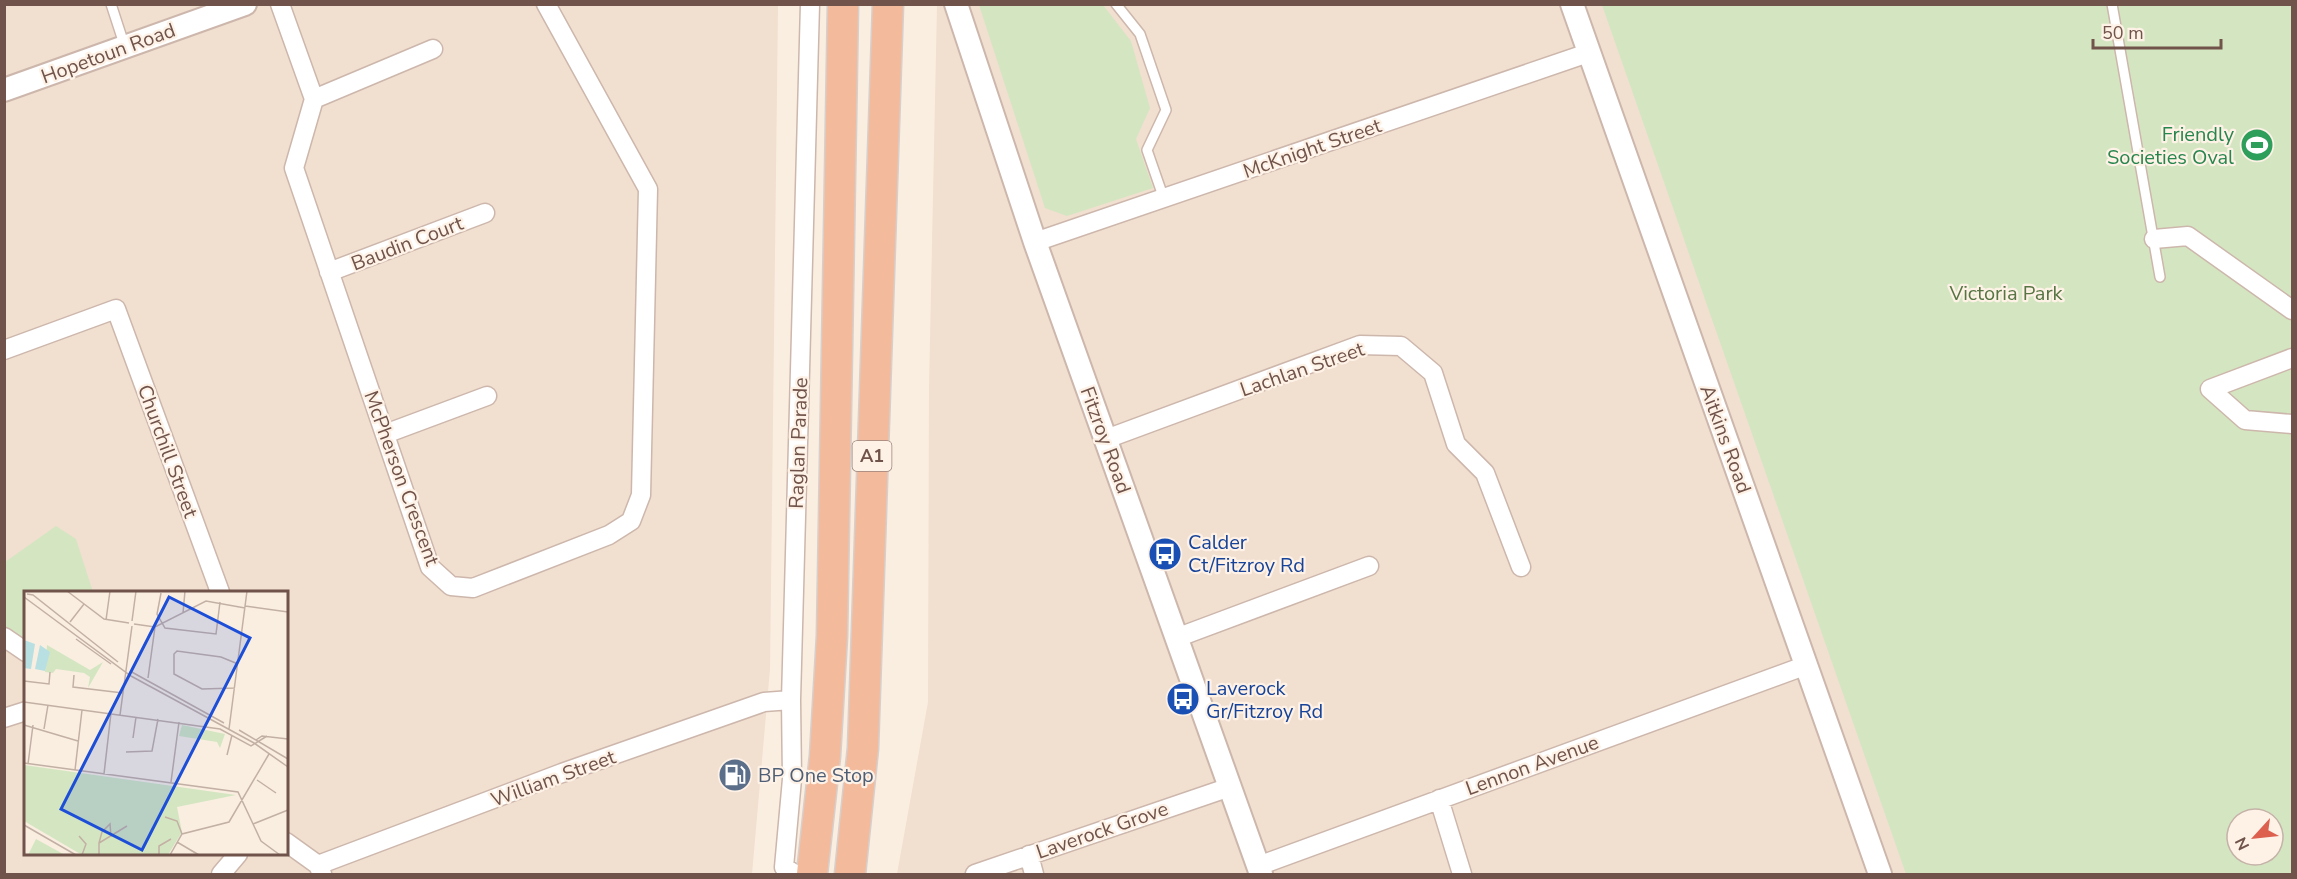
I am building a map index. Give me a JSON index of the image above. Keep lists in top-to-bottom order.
{
  "streets": {
    "highway": ["Raglan Parade", "A1"],
    "street": [
      "Hopetoun Road",
      "McKnight Street",
      "Baudin Court",
      "Lachlan Street",
      "Aitkins Road",
      "Fitzroy Road",
      "Churchill Street",
      "McPherson Crescent",
      "Lennon Avenue",
      "William Street",
      "Laverock Grove"
    ]
  },
  "crossings": [
    ["McKnight Street", "Aitkins Road"],
    ["McKnight Street", "Fitzroy Road"],
    ["Baudin Court", "McPherson Crescent"],
    ["Lachlan Street", "Fitzroy Road"],
    ["Aitkins Road", "Lennon Avenue"],
    ["Fitzroy Road", "Lennon Avenue"],
    ["Fitzroy Road", "Laverock Grove"],
    ["Raglan Parade", "William Street"]
  ],
  "parks": ["Victoria Park"],
  "places": {
    "sports": ["Friendly Societies Oval"],
    "bus stop": ["Calder Ct/Fitzroy Rd", "Laverock Gr/Fitzroy Rd"],
    "fuel station": ["BP One Stop"]
  },
  "scale_bar": "50 m",
  "north": "bottom left"
}
